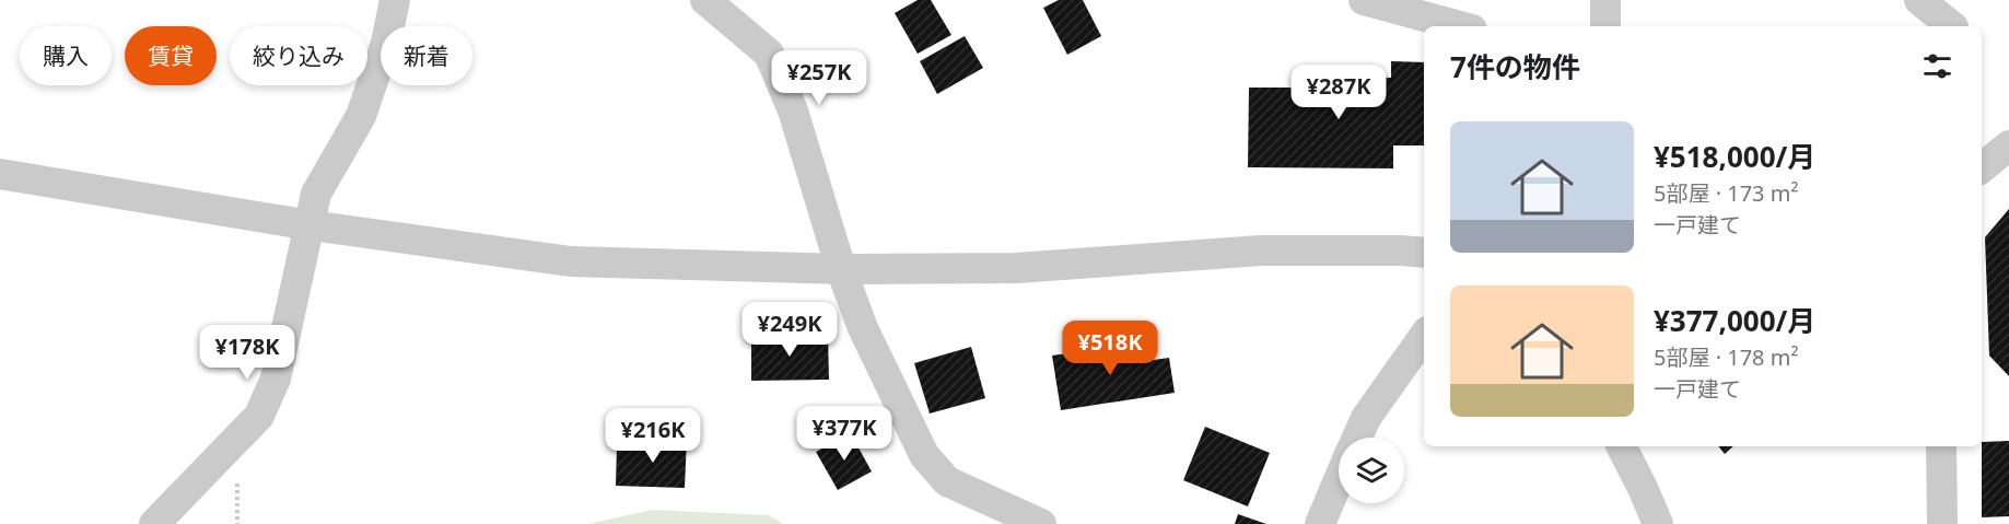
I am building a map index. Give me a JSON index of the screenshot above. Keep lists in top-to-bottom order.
{
  "page": {
    "chip": [
      "購入",
      "賃貸",
      "絞り込み",
      "新着"
    ],
    "heading": "7件の物件",
    "price": [
      "¥257K",
      "¥287K",
      "¥249K",
      "¥518K",
      "¥178K",
      "¥377K",
      "¥216K"
    ],
    "list": [
      {
        "name": "¥518,000/月",
        "note": "5部屋 · 173 m² · 一戸建て"
      },
      {
        "name": "¥377,000/月",
        "note": "5部屋 · 178 m² · 一戸建て"
      }
    ]
  }
}
